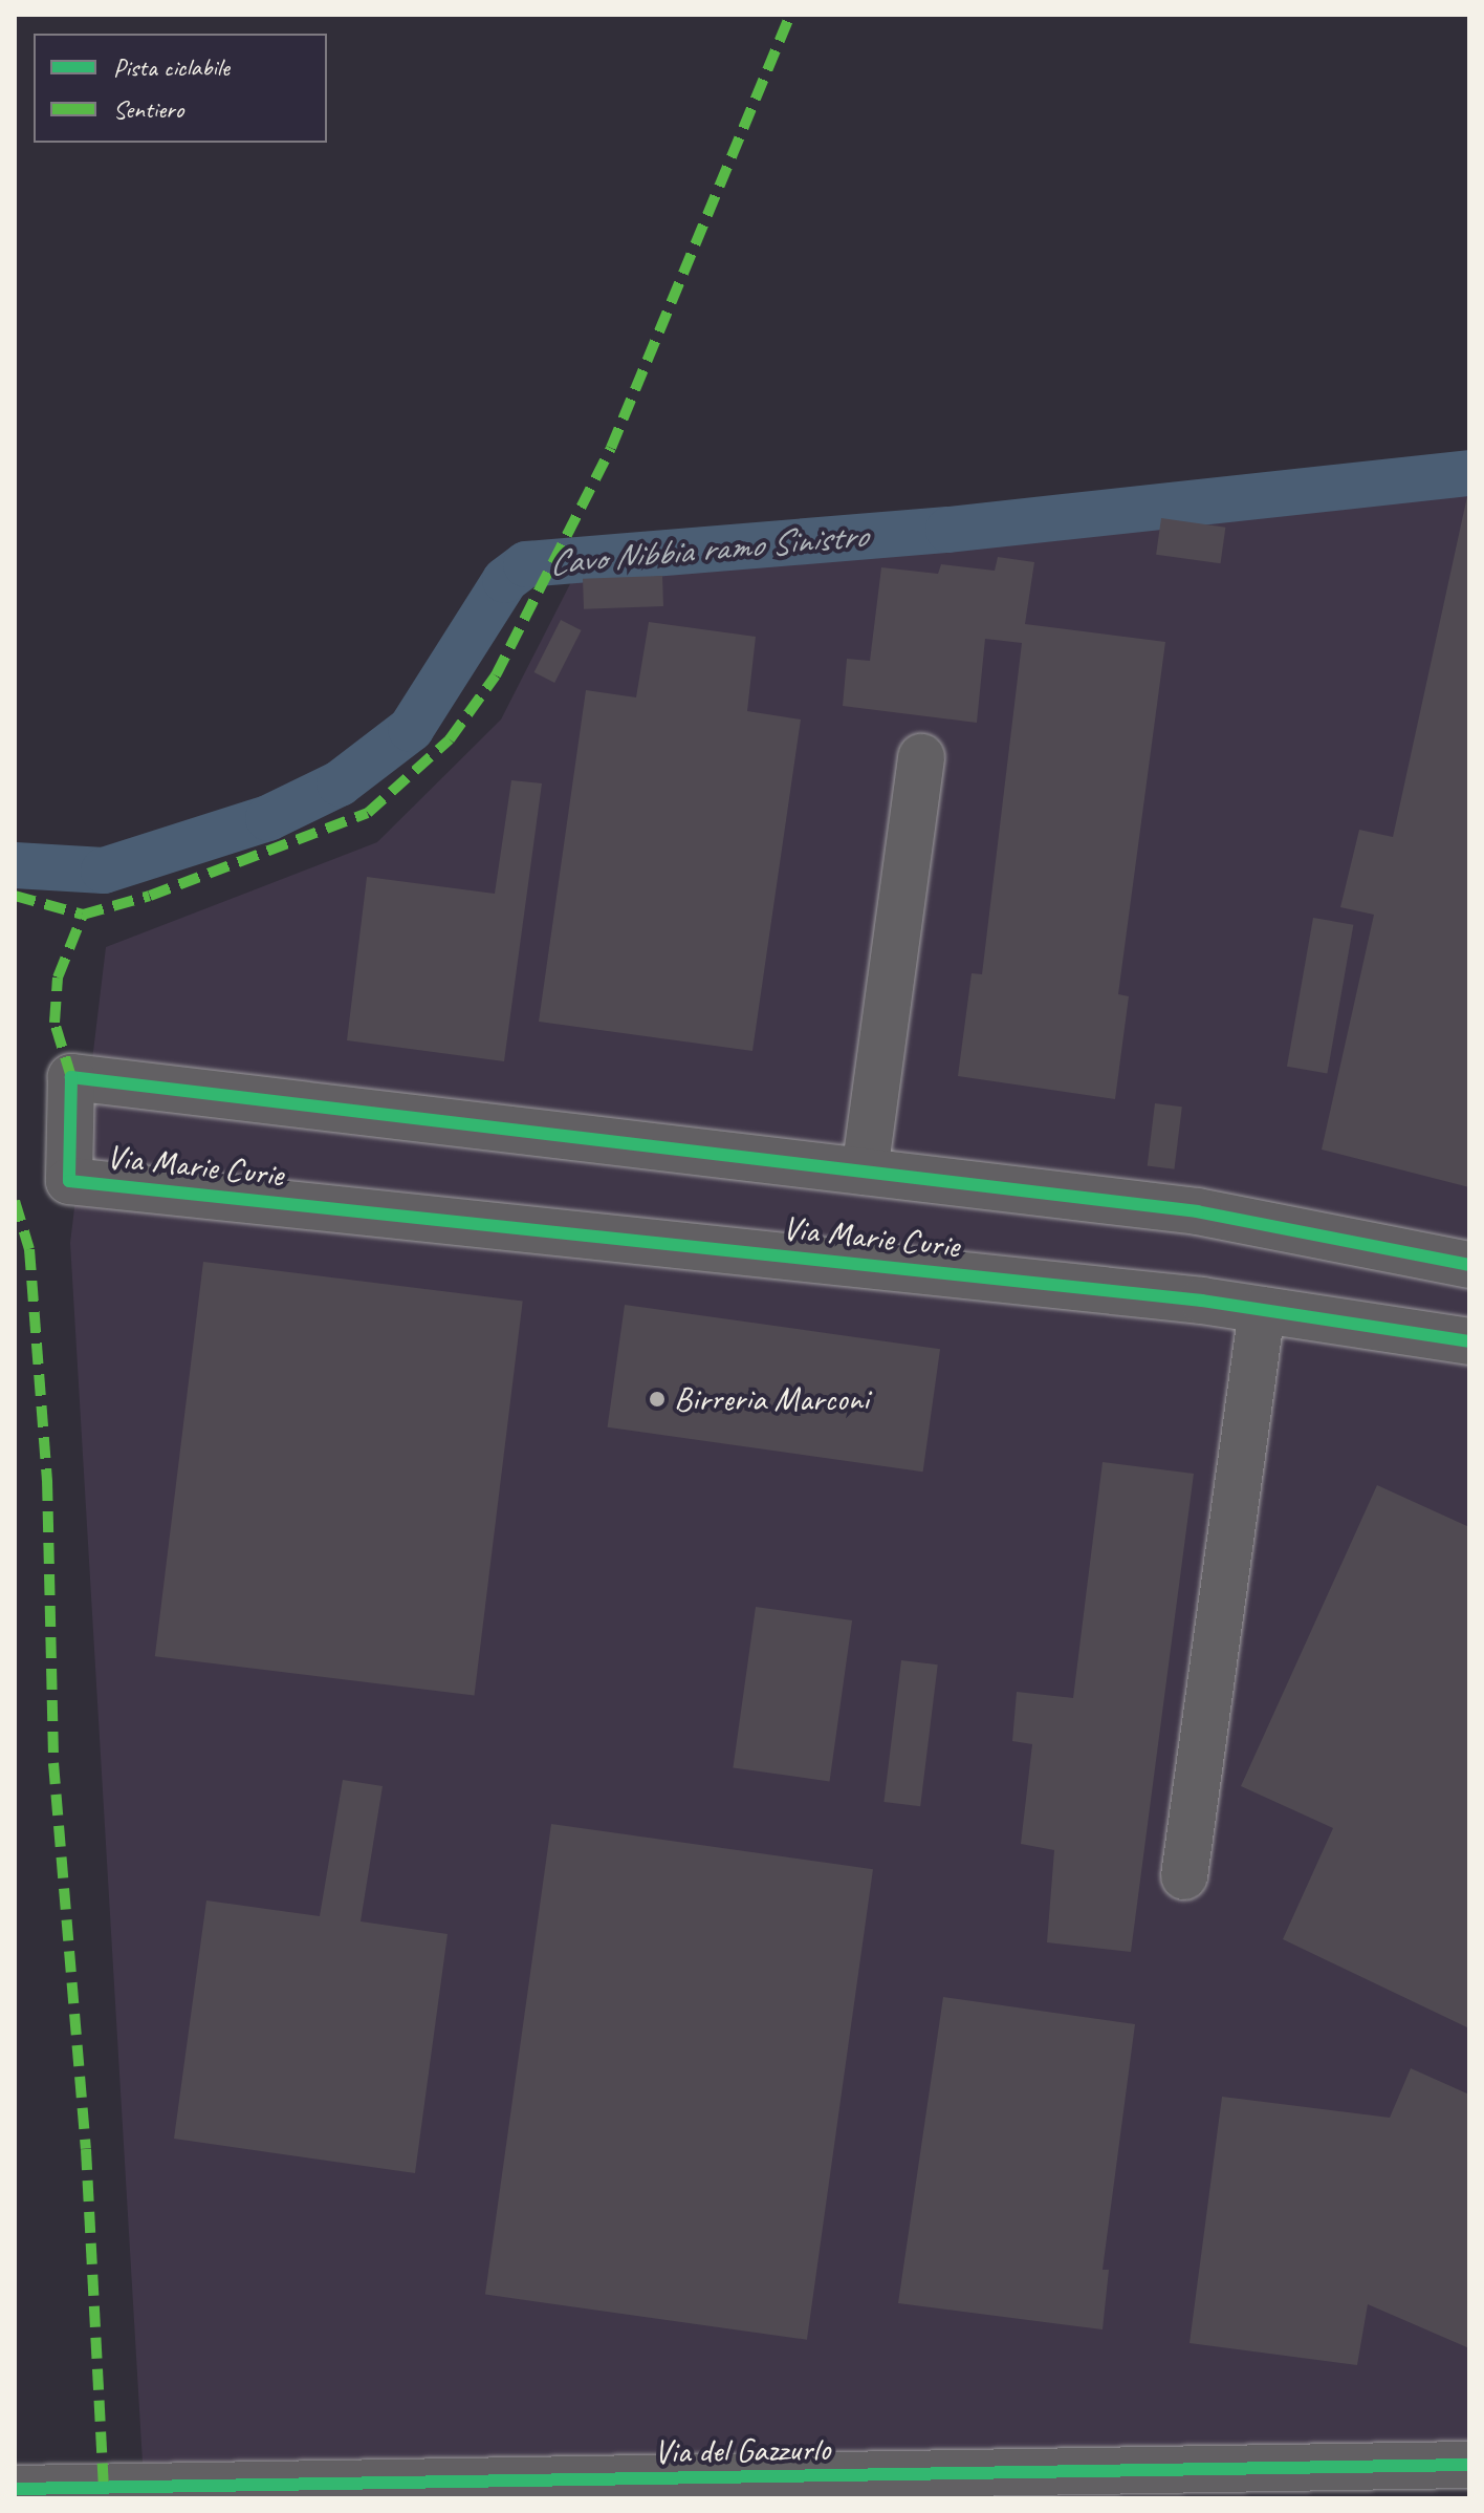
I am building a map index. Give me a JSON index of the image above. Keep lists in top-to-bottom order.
{
  "streets": {
    "street": ["Via Marie Curie", "Via del Gazzurlo"]
  },
  "water": ["Cavo Nibbia ramo Sinistro"],
  "places": ["Birreria Marconi"],
  "legend": ["Pista ciclabile", "Sentiero"]
}
